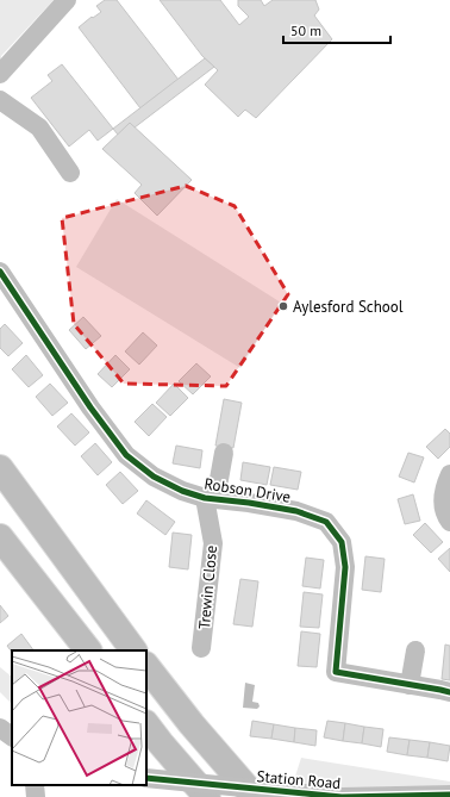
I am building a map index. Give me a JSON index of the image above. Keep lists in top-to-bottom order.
{
  "streets": {
    "street": ["Robson Drive", "Trewin Close", "Station Road"]
  },
  "crossings": [
    ["Robson Drive", "Trewin Close"]
  ],
  "places": ["Aylesford School"],
  "scale_bar": "50 m"
}
